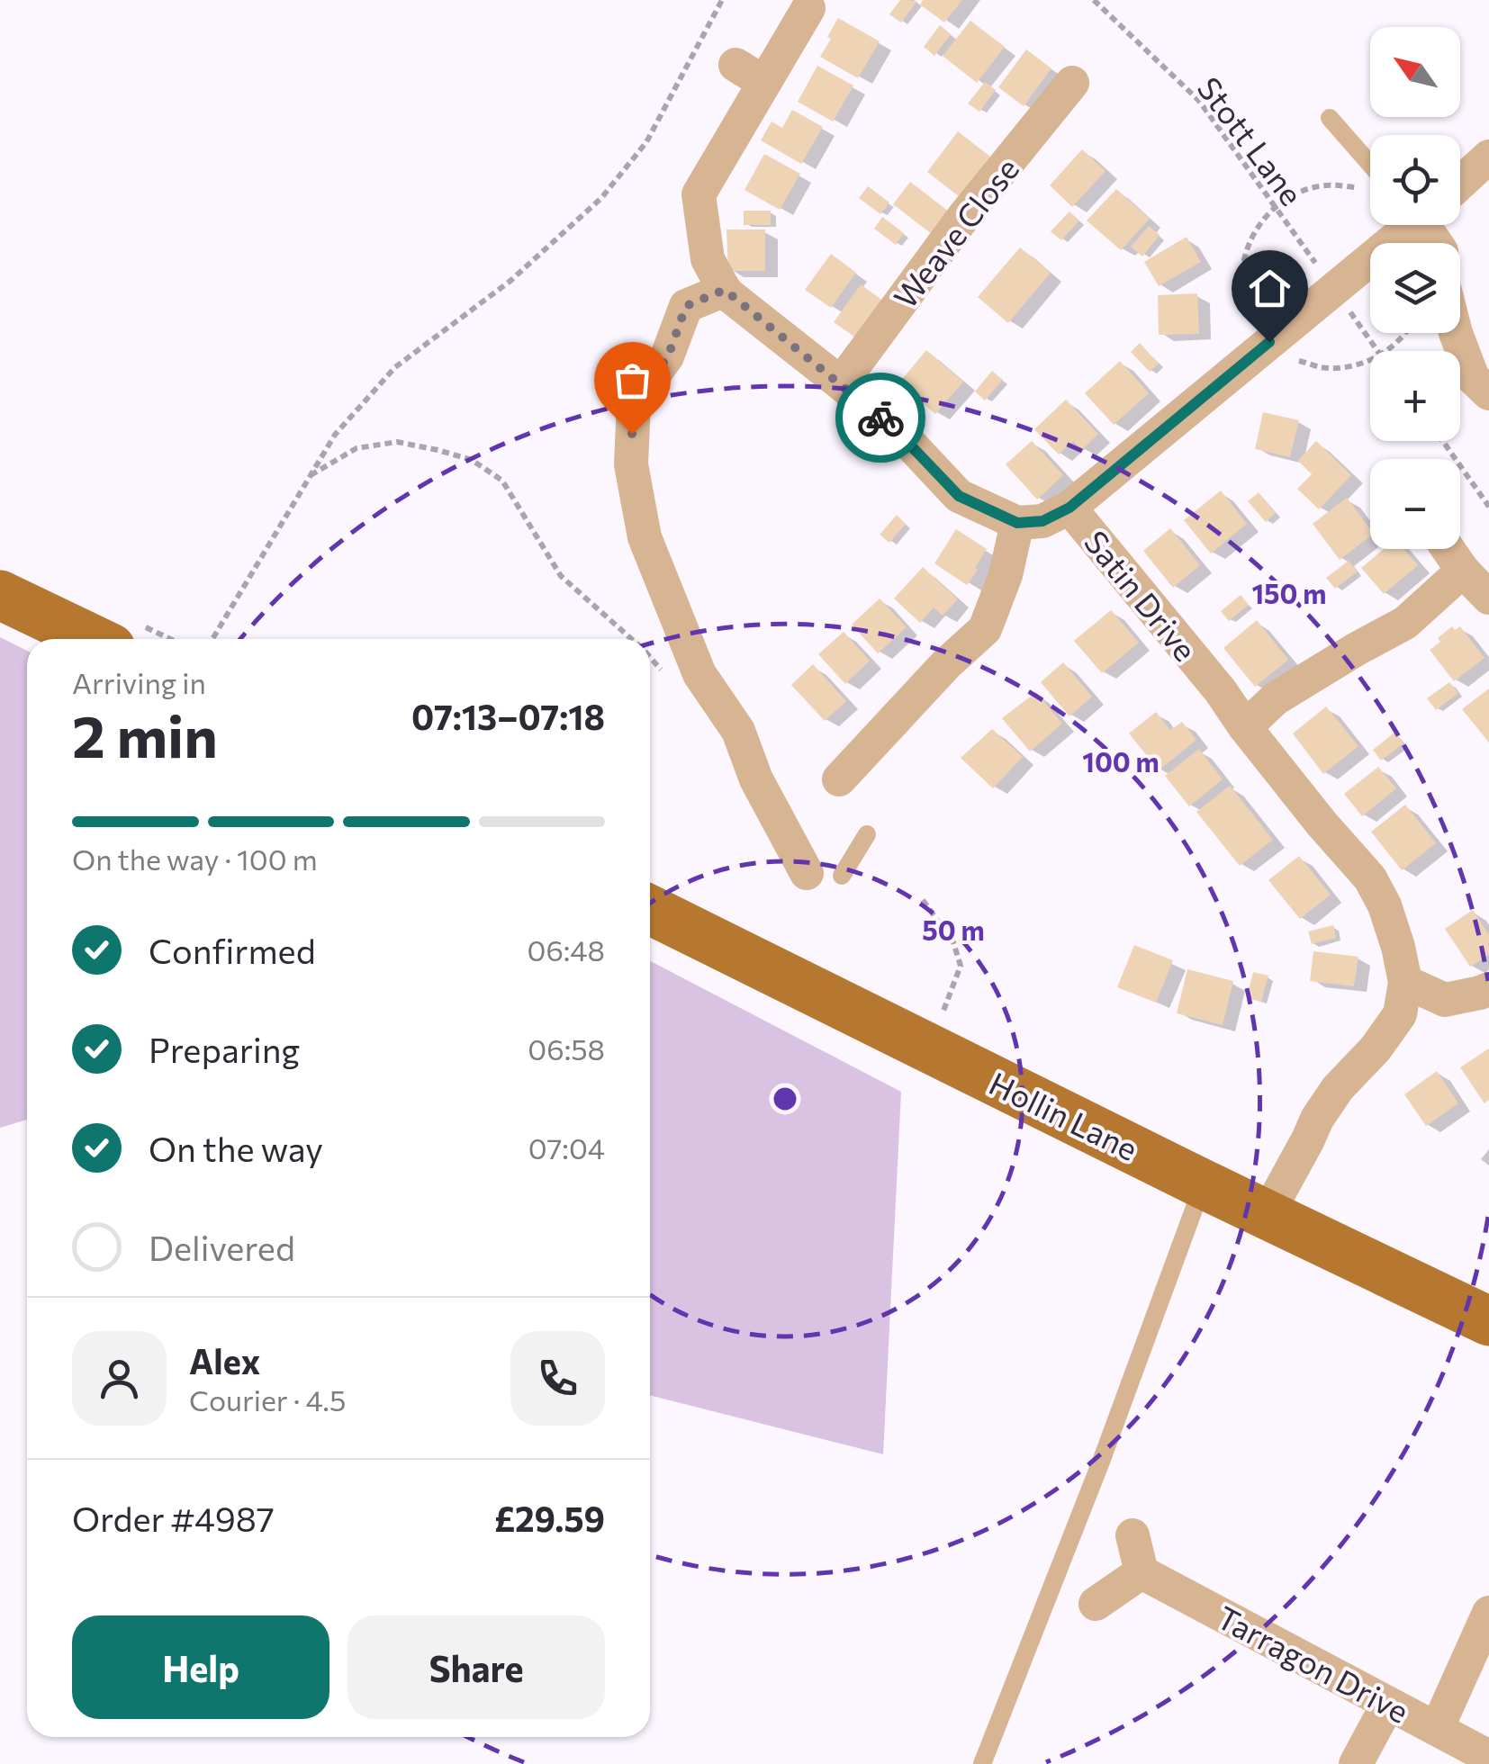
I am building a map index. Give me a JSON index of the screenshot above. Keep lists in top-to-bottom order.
{
  "streets": {
    "main road": ["Hollin Lane"],
    "street": ["Weave Close", "Satin Drive", "Tarragon Drive"],
    "path": ["Stott Lane"]
  },
  "north": "top left",
  "page": {
    "map_buttons": ["+", "−"],
    "heading": ["2 min", "Arriving in", "07:13–07:18"],
    "panel": [
      "Alex",
      "Courier · 4.5",
      "Order #4987",
      "£29.59"
    ],
    "bar": "On the way · 100 m",
    "list": [
      ["Confirmed", "06:48"],
      ["Preparing", "06:58"],
      ["On the way", "07:04"],
      "Delivered"
    ],
    "buttons": ["Help", "Share"]
  },
  "rings": ["150 m", "100 m", "50 m"]
}
